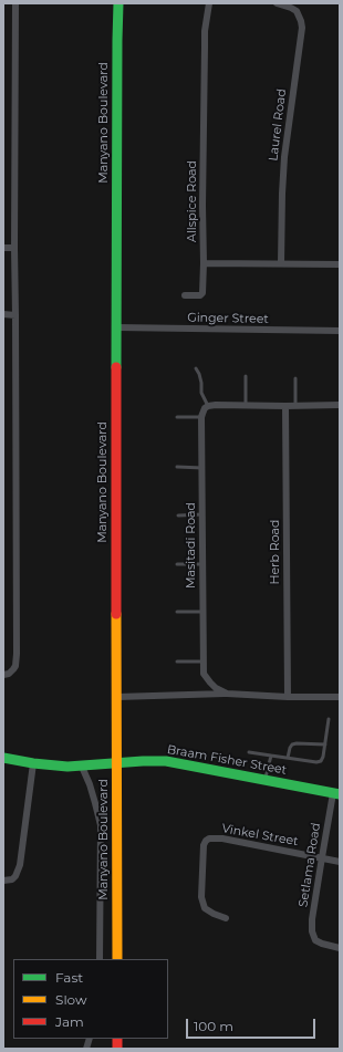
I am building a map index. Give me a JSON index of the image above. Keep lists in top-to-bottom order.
{
  "streets": {
    "street": [
      "Manyano Boulevard",
      "Laurel Road",
      "Allspice Road",
      "Ginger Street",
      "Masitadi Road",
      "Herb Road",
      "Braam Fisher Street",
      "Vinkel Street",
      "Setlama Road"
    ]
  },
  "crossings": [
    ["Manyano Boulevard", "Ginger Street"],
    ["Manyano Boulevard", "Braam Fisher Street"],
    ["Braam Fisher Street", "Setlama Road"],
    ["Vinkel Street", "Setlama Road"]
  ],
  "legend": ["Fast", "Slow", "Jam"],
  "scale_bar": "100 m"
}
